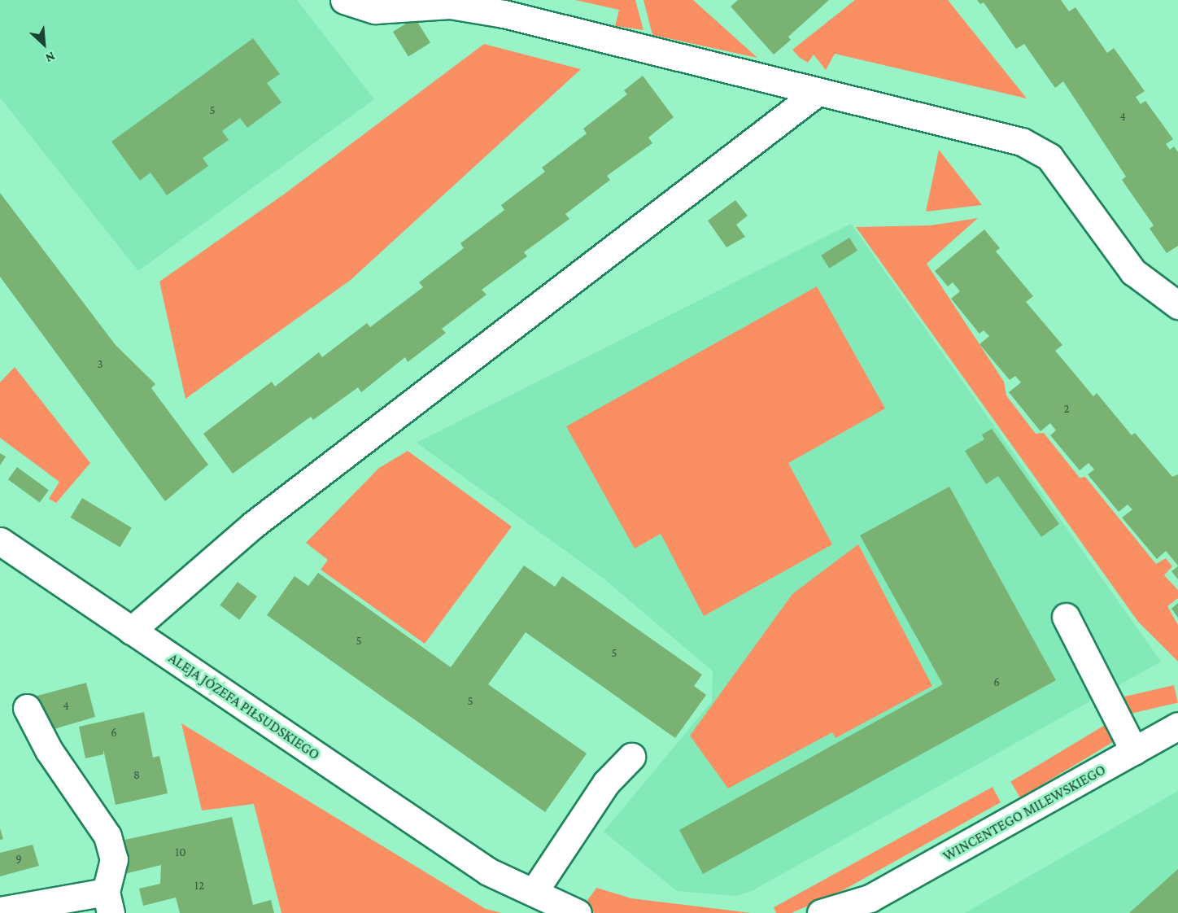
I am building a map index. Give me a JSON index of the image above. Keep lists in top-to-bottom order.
{
  "streets": {
    "street": ["ALEJA JÓZEFA PIŁSUDSKIEGO", "WINCENTEGO MILEWSKIEGO"]
  },
  "house_numbers": [
    "5",
    "4",
    "3",
    "2",
    "5",
    "5",
    "6",
    "5",
    "4",
    "6",
    "8",
    "10",
    "9",
    "12"
  ],
  "north": "bottom right"
}
